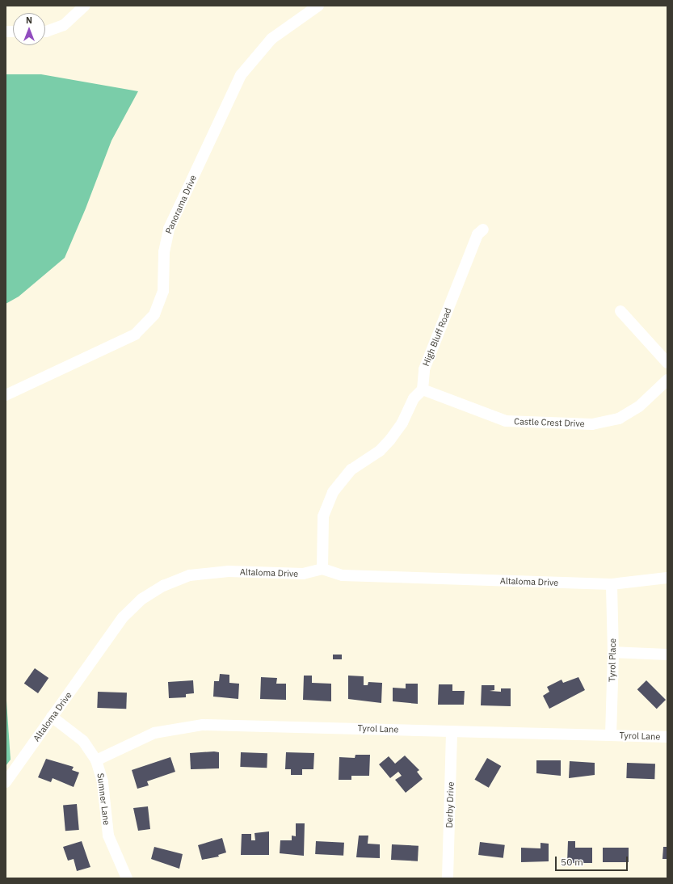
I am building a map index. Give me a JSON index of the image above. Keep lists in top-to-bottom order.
{
  "streets": {
    "street": [
      "Panorama Drive",
      "High Bluff Road",
      "Castle Crest Drive",
      "Altaloma Drive",
      "Tyrol Place",
      "Tyrol Lane",
      "Sumner Lane",
      "Derby Drive"
    ]
  },
  "crossings": [
    ["High Bluff Road", "Castle Crest Drive"],
    ["Altaloma Drive", "Tyrol Place"],
    ["Altaloma Drive", "Sumner Lane"],
    ["Tyrol Place", "Tyrol Lane"],
    ["Tyrol Lane", "Sumner Lane"],
    ["Tyrol Lane", "Derby Drive"]
  ],
  "scale_bar": "50 m",
  "north": "top"
}
